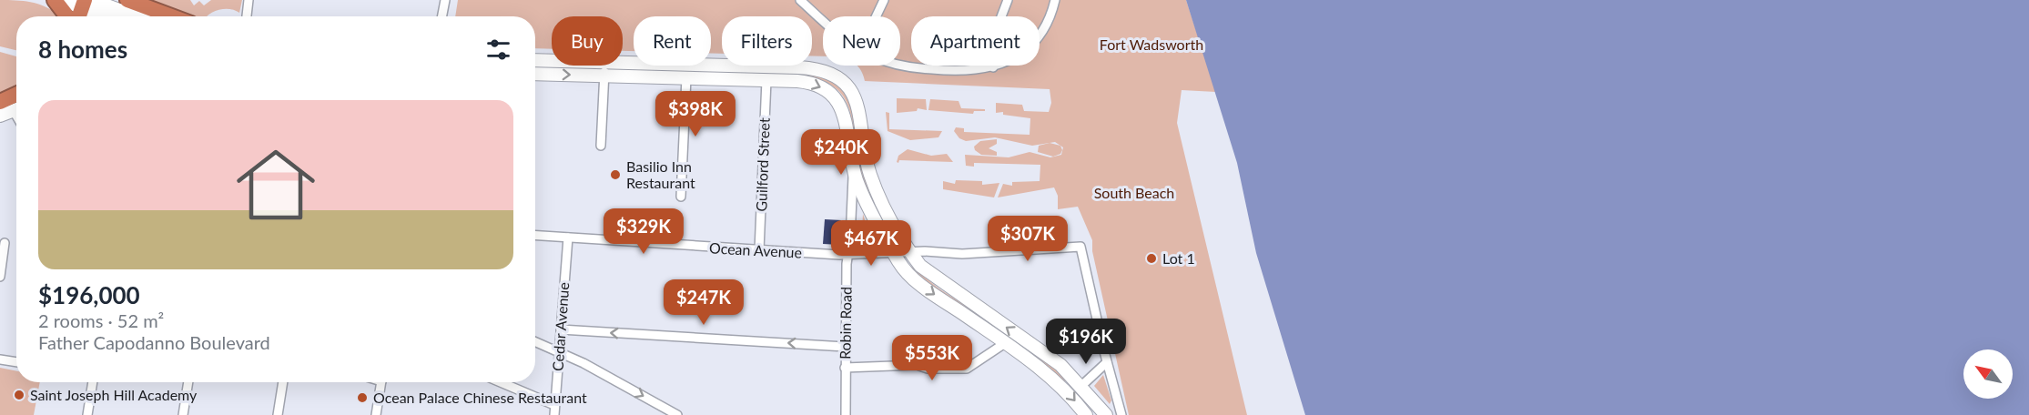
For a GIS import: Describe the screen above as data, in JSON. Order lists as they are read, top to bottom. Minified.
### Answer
{"streets":{"street":["Guilford Street","Ocean Avenue","Robin Road","Cedar Avenue"]},"crossings":[["Guilford Street","Ocean Avenue"],["Ocean Avenue","Robin Road"],["Ocean Avenue","Cedar Avenue"]],"parks":["Fort Wadsworth","South Beach"],"places":["Basilio Inn Restaurant","Lot 1","Saint Joseph Hill Academy","Ocean Palace Chinese Restaurant"],"north":"top left","page":{"chip":["Buy","Rent","Filters","New","Apartment"],"heading":"8 homes","list":[{"name":"$196,000","note":"2 rooms · 52 m² · Father Capodanno Boulevard"}],"price":["$398K","$240K","$329K","$307K","$467K","$247K","$196K","$553K"]}}
